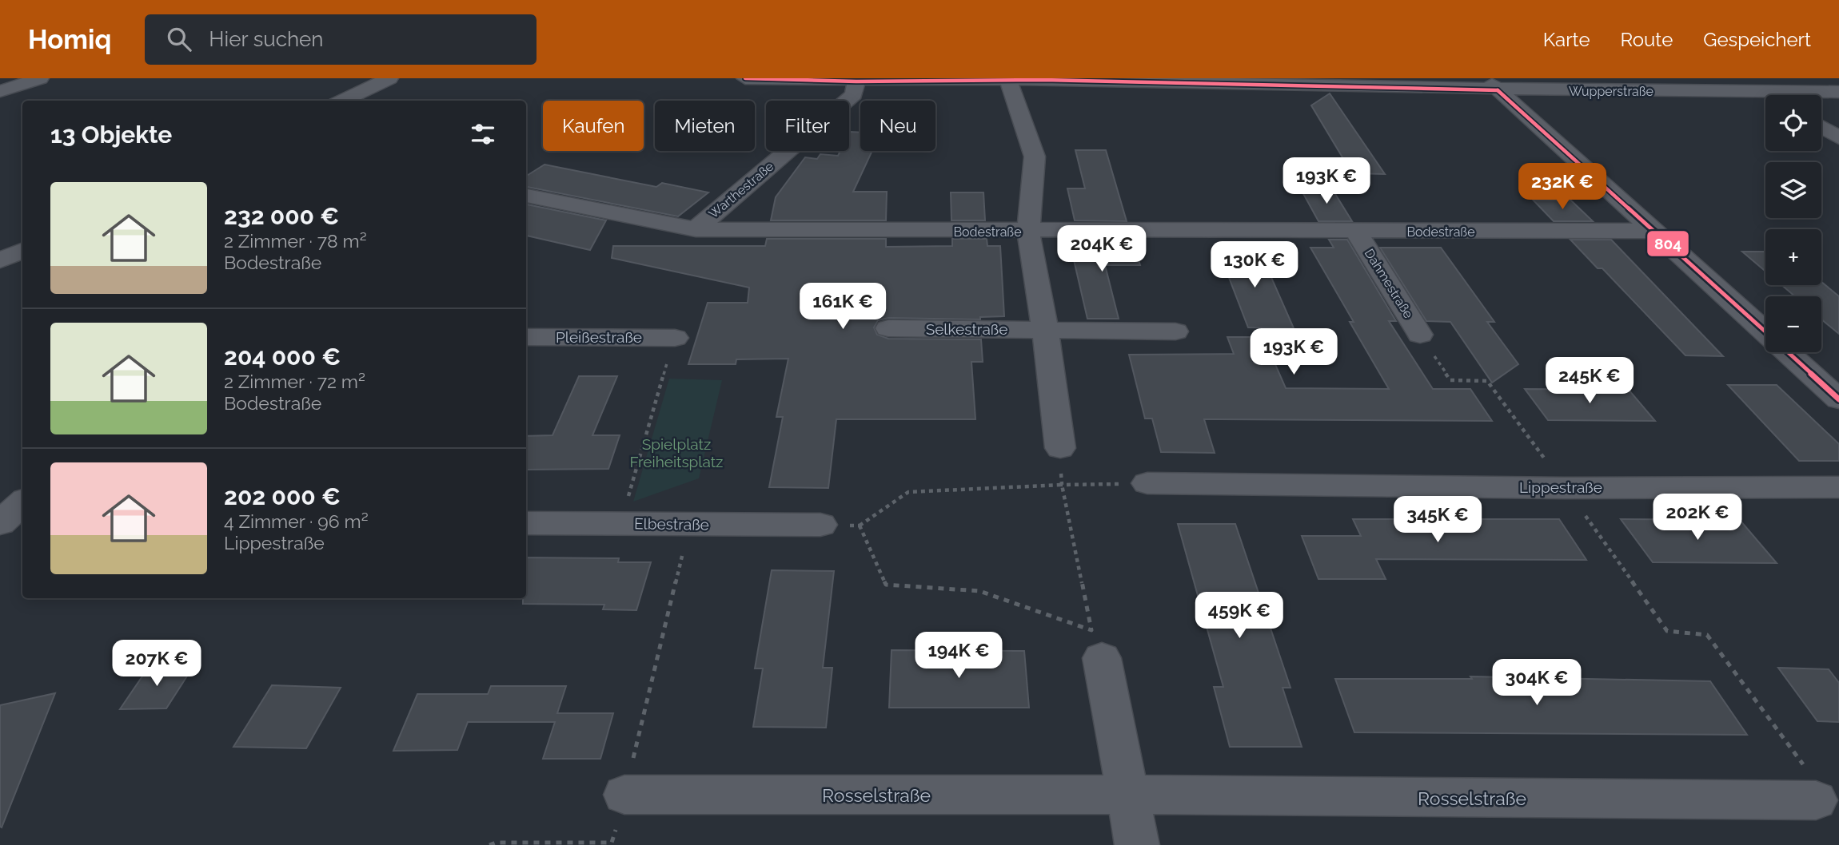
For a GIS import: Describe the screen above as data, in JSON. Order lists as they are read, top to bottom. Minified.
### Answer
{"streets":{"street":["Wupperstraße","Warthestraße","Bodestraße","Dahmestraße","Selkestraße","Pleißestraße","Lippestraße","Elbestraße","Rosselstraße"]},"crossings":[["Wupperstraße","Warthestraße"],["Warthestraße","Bodestraße"],["Bodestraße","Dahmestraße"]],"parks":["Spielplatz Freiheitsplatz"],"lines":["transit line 804"],"page":{"header":"Homiq","search":"Hier suchen","nav":["Karte","Route","Gespeichert"],"map_buttons":["+","−"],"chip":["Kaufen","Mieten","Filter","Neu"],"heading":"13 Objekte","price":["193K €","232K €","204K €","130K €","161K €","193K €","245K €","202K €","345K €","459K €","194K €","207K €","304K €"],"list":[{"name":"232 000 €","note":"2 Zimmer · 78 m² · Bodestraße"},{"name":"204 000 €","note":"2 Zimmer · 72 m² · Bodestraße"},{"name":"202 000 €","note":"4 Zimmer · 96 m² · Lippestraße"}]}}
